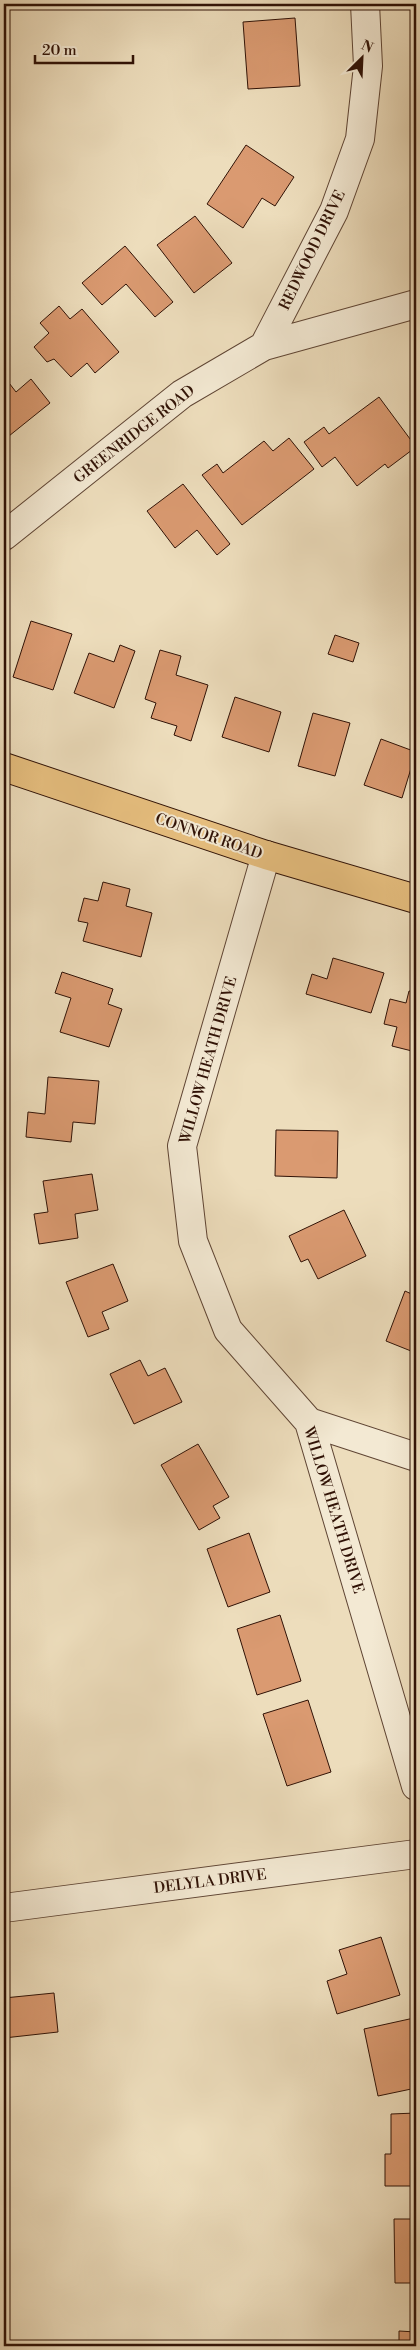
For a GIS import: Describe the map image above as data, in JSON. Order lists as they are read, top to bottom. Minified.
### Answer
{"streets":{"main road":["CONNOR ROAD"],"street":["REDWOOD DRIVE","GREENRIDGE ROAD","WILLOW HEATH DRIVE","DELYLA DRIVE"]},"crossings":[["REDWOOD DRIVE","GREENRIDGE ROAD"],["CONNOR ROAD","WILLOW HEATH DRIVE"]],"scale_bar":"20 m","north":"top right"}
